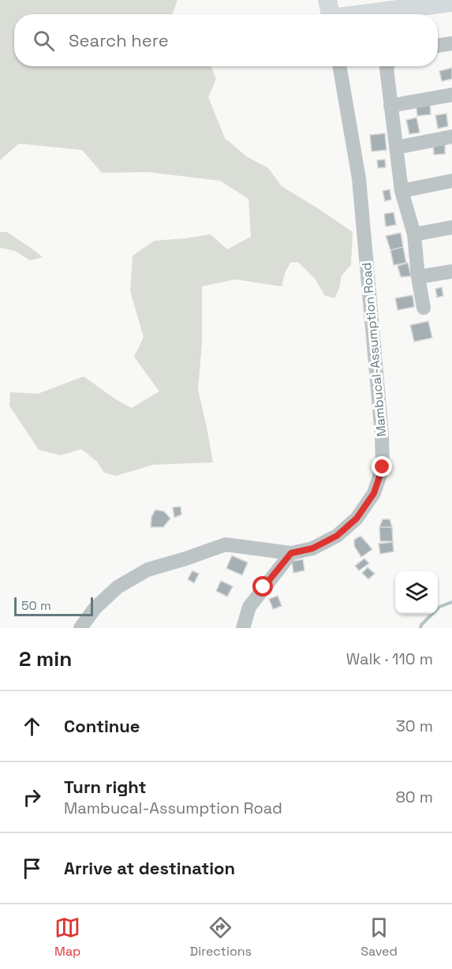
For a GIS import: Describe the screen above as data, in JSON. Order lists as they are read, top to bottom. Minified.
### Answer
{"streets":{"street":["Mambucal-Assumption Road"]},"scale_bar":"50 m","page":{"search":"Search here","scale":"50 m","heading":["2 min","Walk · 110 m"],"list":[["Continue","30 m"],["Turn right","Mambucal-Assumption Road","80 m"],"Arrive at destination"],"nav":["Map","Directions","Saved"]}}
